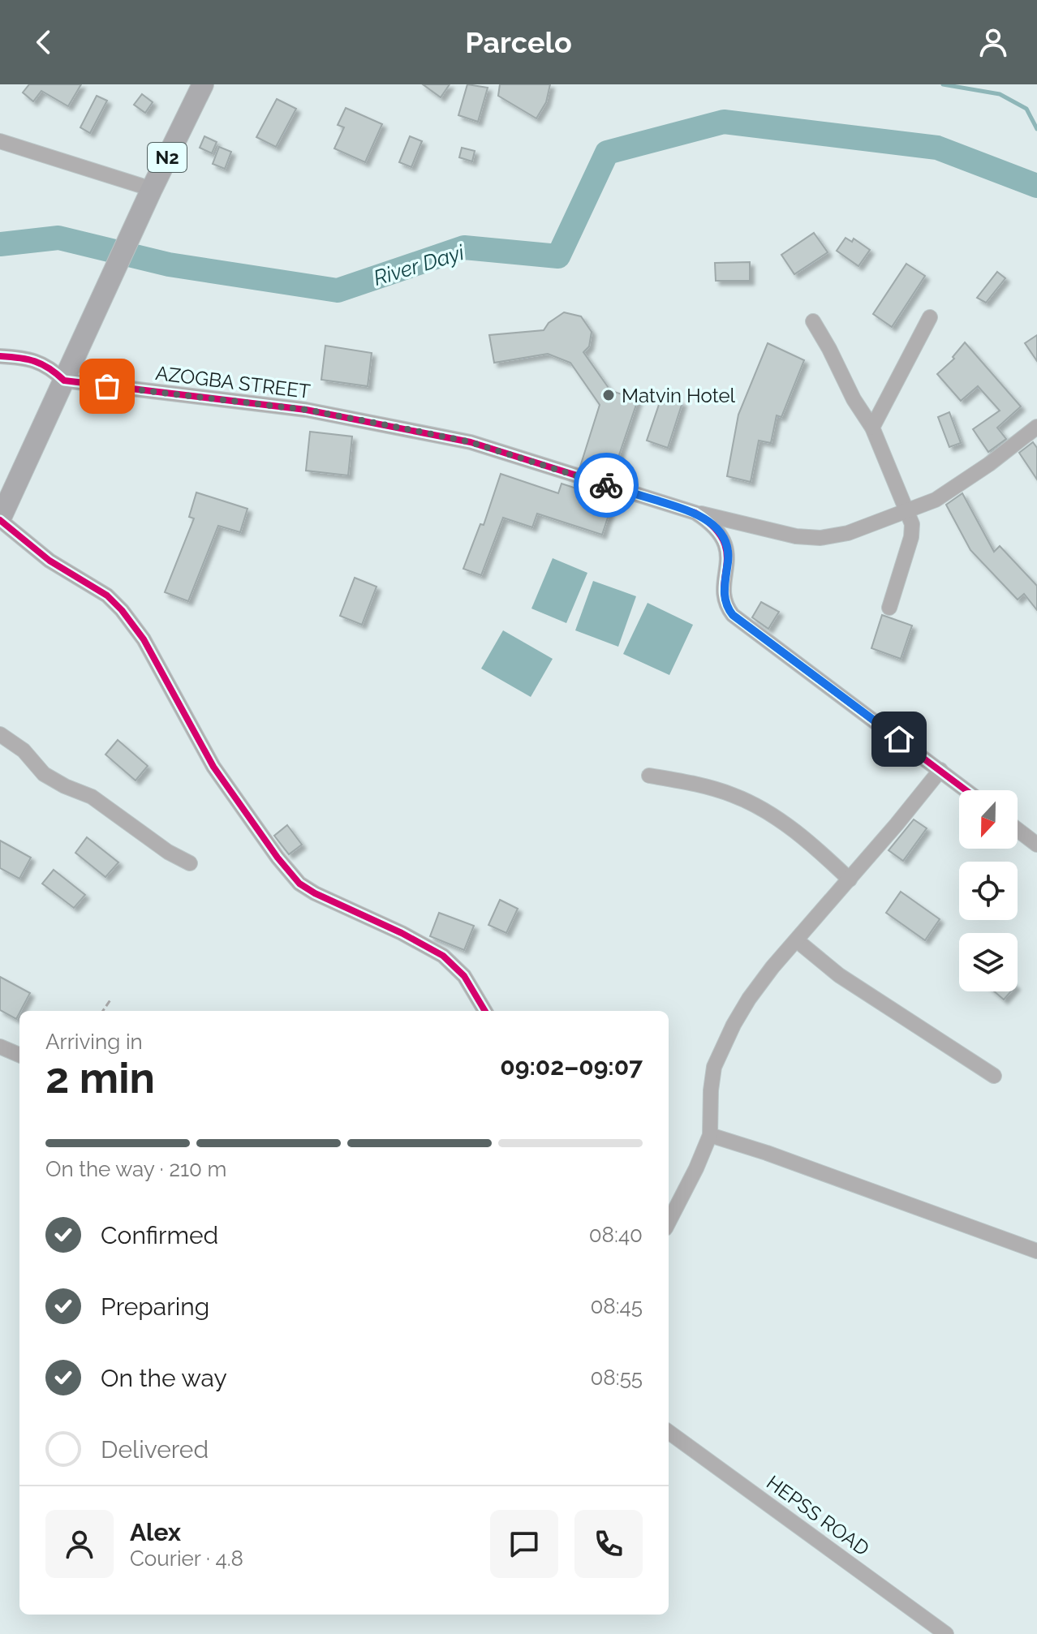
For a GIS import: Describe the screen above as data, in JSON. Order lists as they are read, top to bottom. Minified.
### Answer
{"streets":{"highway":["N2"],"street":["AZOGBA STREET","HEPSS ROAD"]},"crossings":[["N2","AZOGBA STREET"]],"water":["River Dayi"],"places":["Matvin Hotel"],"north":"bottom","page":{"header":"Parcelo","heading":["2 min","Arriving in","09:02–09:07"],"panel":["Alex","Courier · 4.8"],"bar":"On the way · 210 m","list":[["Confirmed","08:40"],["Preparing","08:45"],["On the way","08:55"],"Delivered"]}}
